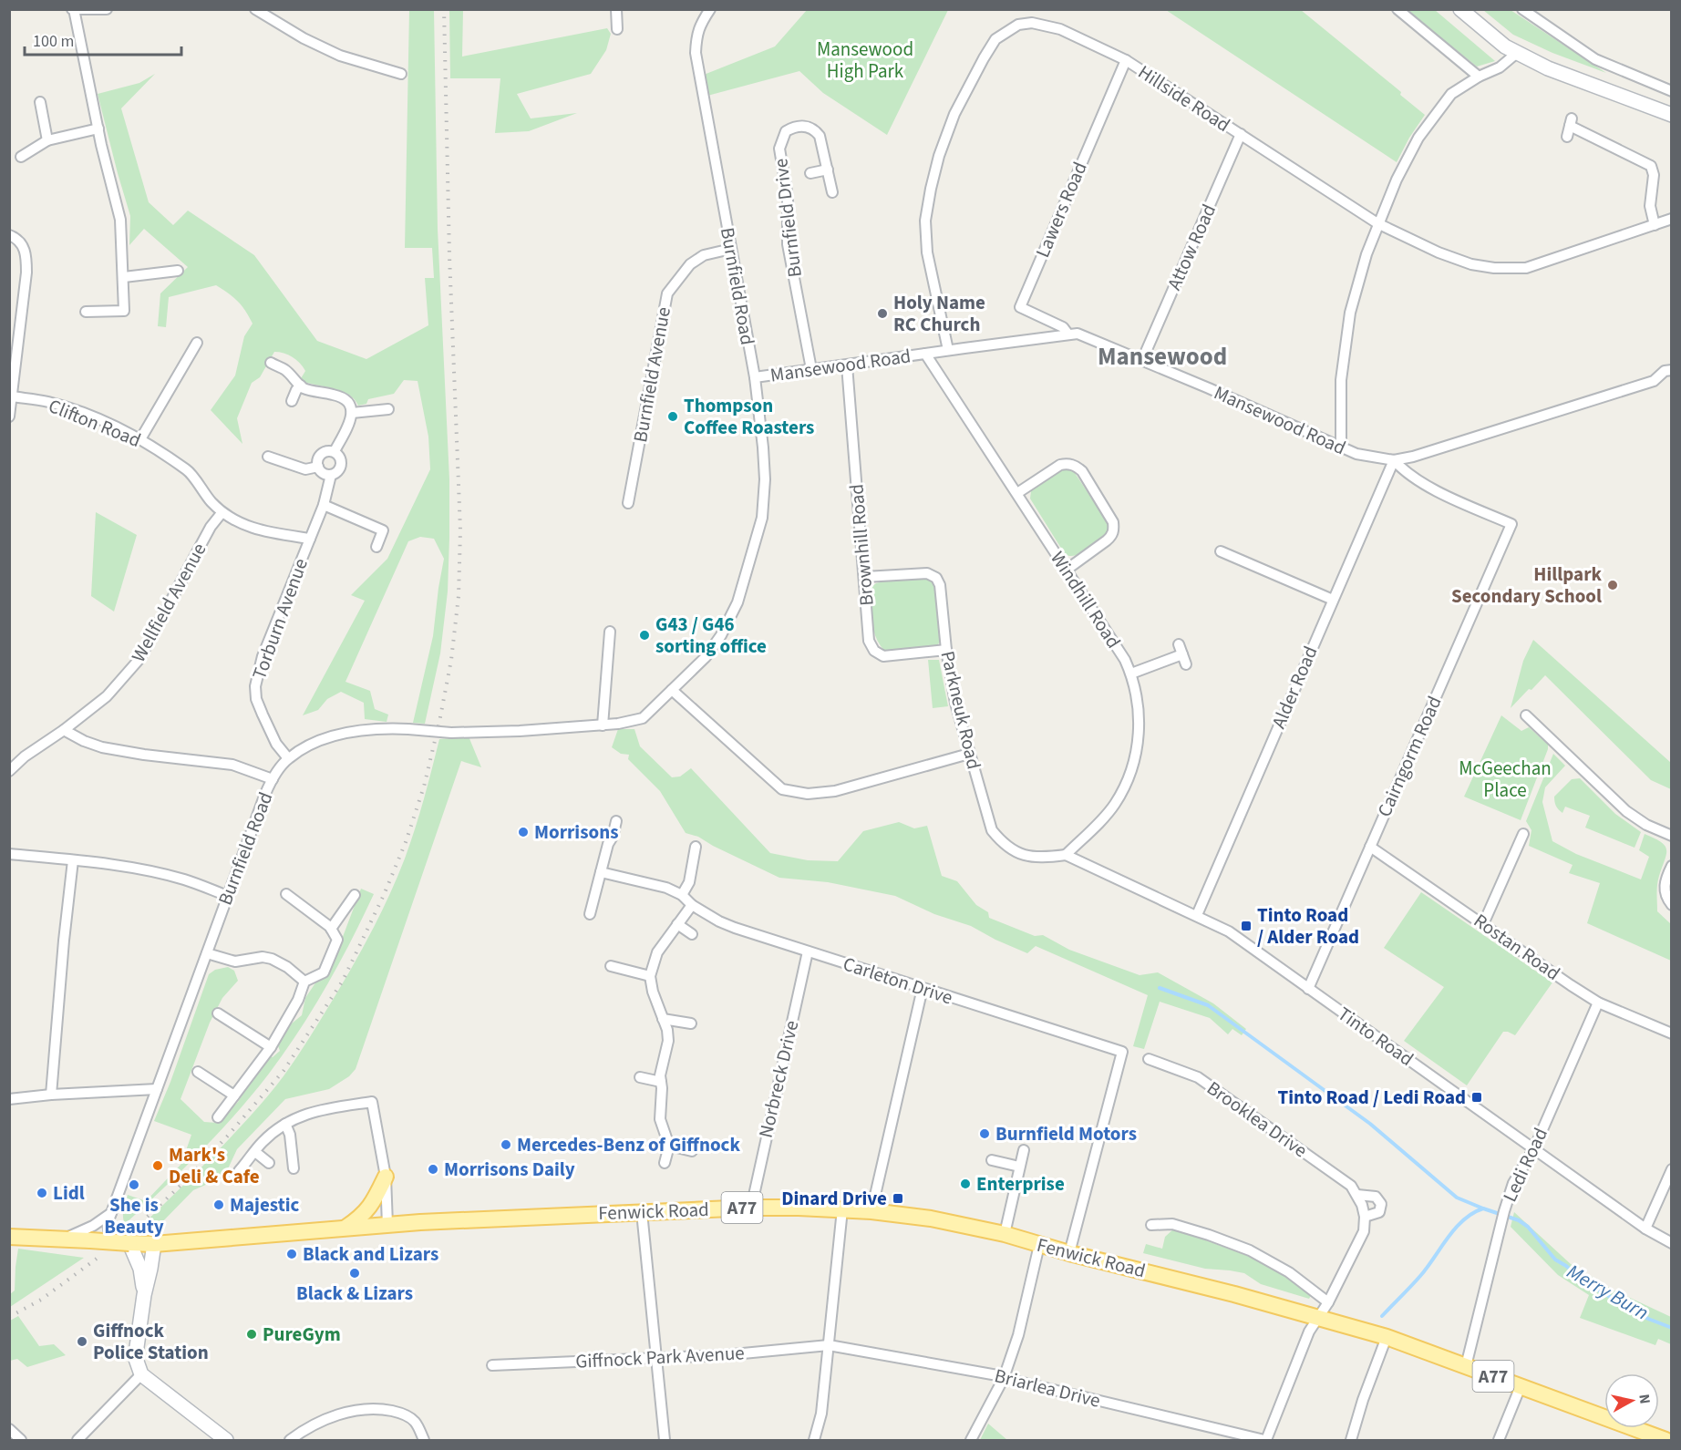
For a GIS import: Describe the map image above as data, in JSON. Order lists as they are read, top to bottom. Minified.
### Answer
{"streets":{"main road":["A77","Fenwick Road"],"street":["Hillside Road","Lawers Road","Burnfield Drive","Attow Road","Burnfield Road","Mansewood Road","Burnfield Avenue","Clifton Road","Brownhill Road","Windhill Road","Wellfield Avenue","Torburn Avenue","Alder Road","Parkneuk Road","Cairngorm Road","Rostan Road","Carleton Drive","Tinto Road","Norbreck Drive","Brooklea Drive","Ledi Road","Giffnock Park Avenue","Briarlea Drive"]},"crossings":[["Hillside Road","Lawers Road"],["Hillside Road","Attow Road"],["Hillside Road","Mansewood Road"],["Lawers Road","Mansewood Road"],["Burnfield Drive","Mansewood Road"],["Attow Road","Mansewood Road"],["Burnfield Road","Mansewood Road"],["Burnfield Road","Burnfield Avenue"],["Burnfield Road","Torburn Avenue"],["Burnfield Road","Fenwick Road"],["Mansewood Road","Brownhill Road"],["Mansewood Road","Windhill Road"],["Mansewood Road","Alder Road"],["Mansewood Road","Cairngorm Road"],["Clifton Road","Wellfield Avenue"],["Clifton Road","Torburn Avenue"],["Brownhill Road","Parkneuk Road"],["Windhill Road","Parkneuk Road"],["Windhill Road","Tinto Road"],["Alder Road","Cairngorm Road"],["Alder Road","Tinto Road"],["Parkneuk Road","Tinto Road"],["Cairngorm Road","Rostan Road"],["Cairngorm Road","Tinto Road"],["Rostan Road","Ledi Road"],["Carleton Drive","Norbreck Drive"],["Carleton Drive","Fenwick Road"],["Tinto Road","Ledi Road"],["Norbreck Drive","Fenwick Road"],["Brooklea Drive","A77"],["Brooklea Drive","Fenwick Road"],["Brooklea Drive","Briarlea Drive"],["Ledi Road","A77"],["A77","Fenwick Road"],["Giffnock Park Avenue","Briarlea Drive"]],"districts":["Mansewood"],"water":["Merry Burn"],"parks":["Mansewood High Park","McGeechan Place"],"places":{"other":["Holy Name RC Church","Thompson Coffee Roasters","Hillpark Secondary School","G43 / G46 sorting office","Morrisons","Burnfield Motors","Mercedes-Benz of Giffnock","Mark's Deli & Cafe","Morrisons Daily","Enterprise","She is Beauty","Lidl","Majestic","Black and Lizars","Black & Lizars","PureGym","Giffnock Police Station"],"transit":["Tinto Road / Alder Road","Tinto Road / Ledi Road","Dinard Drive"]},"scale_bar":"100 m","north":"right"}
